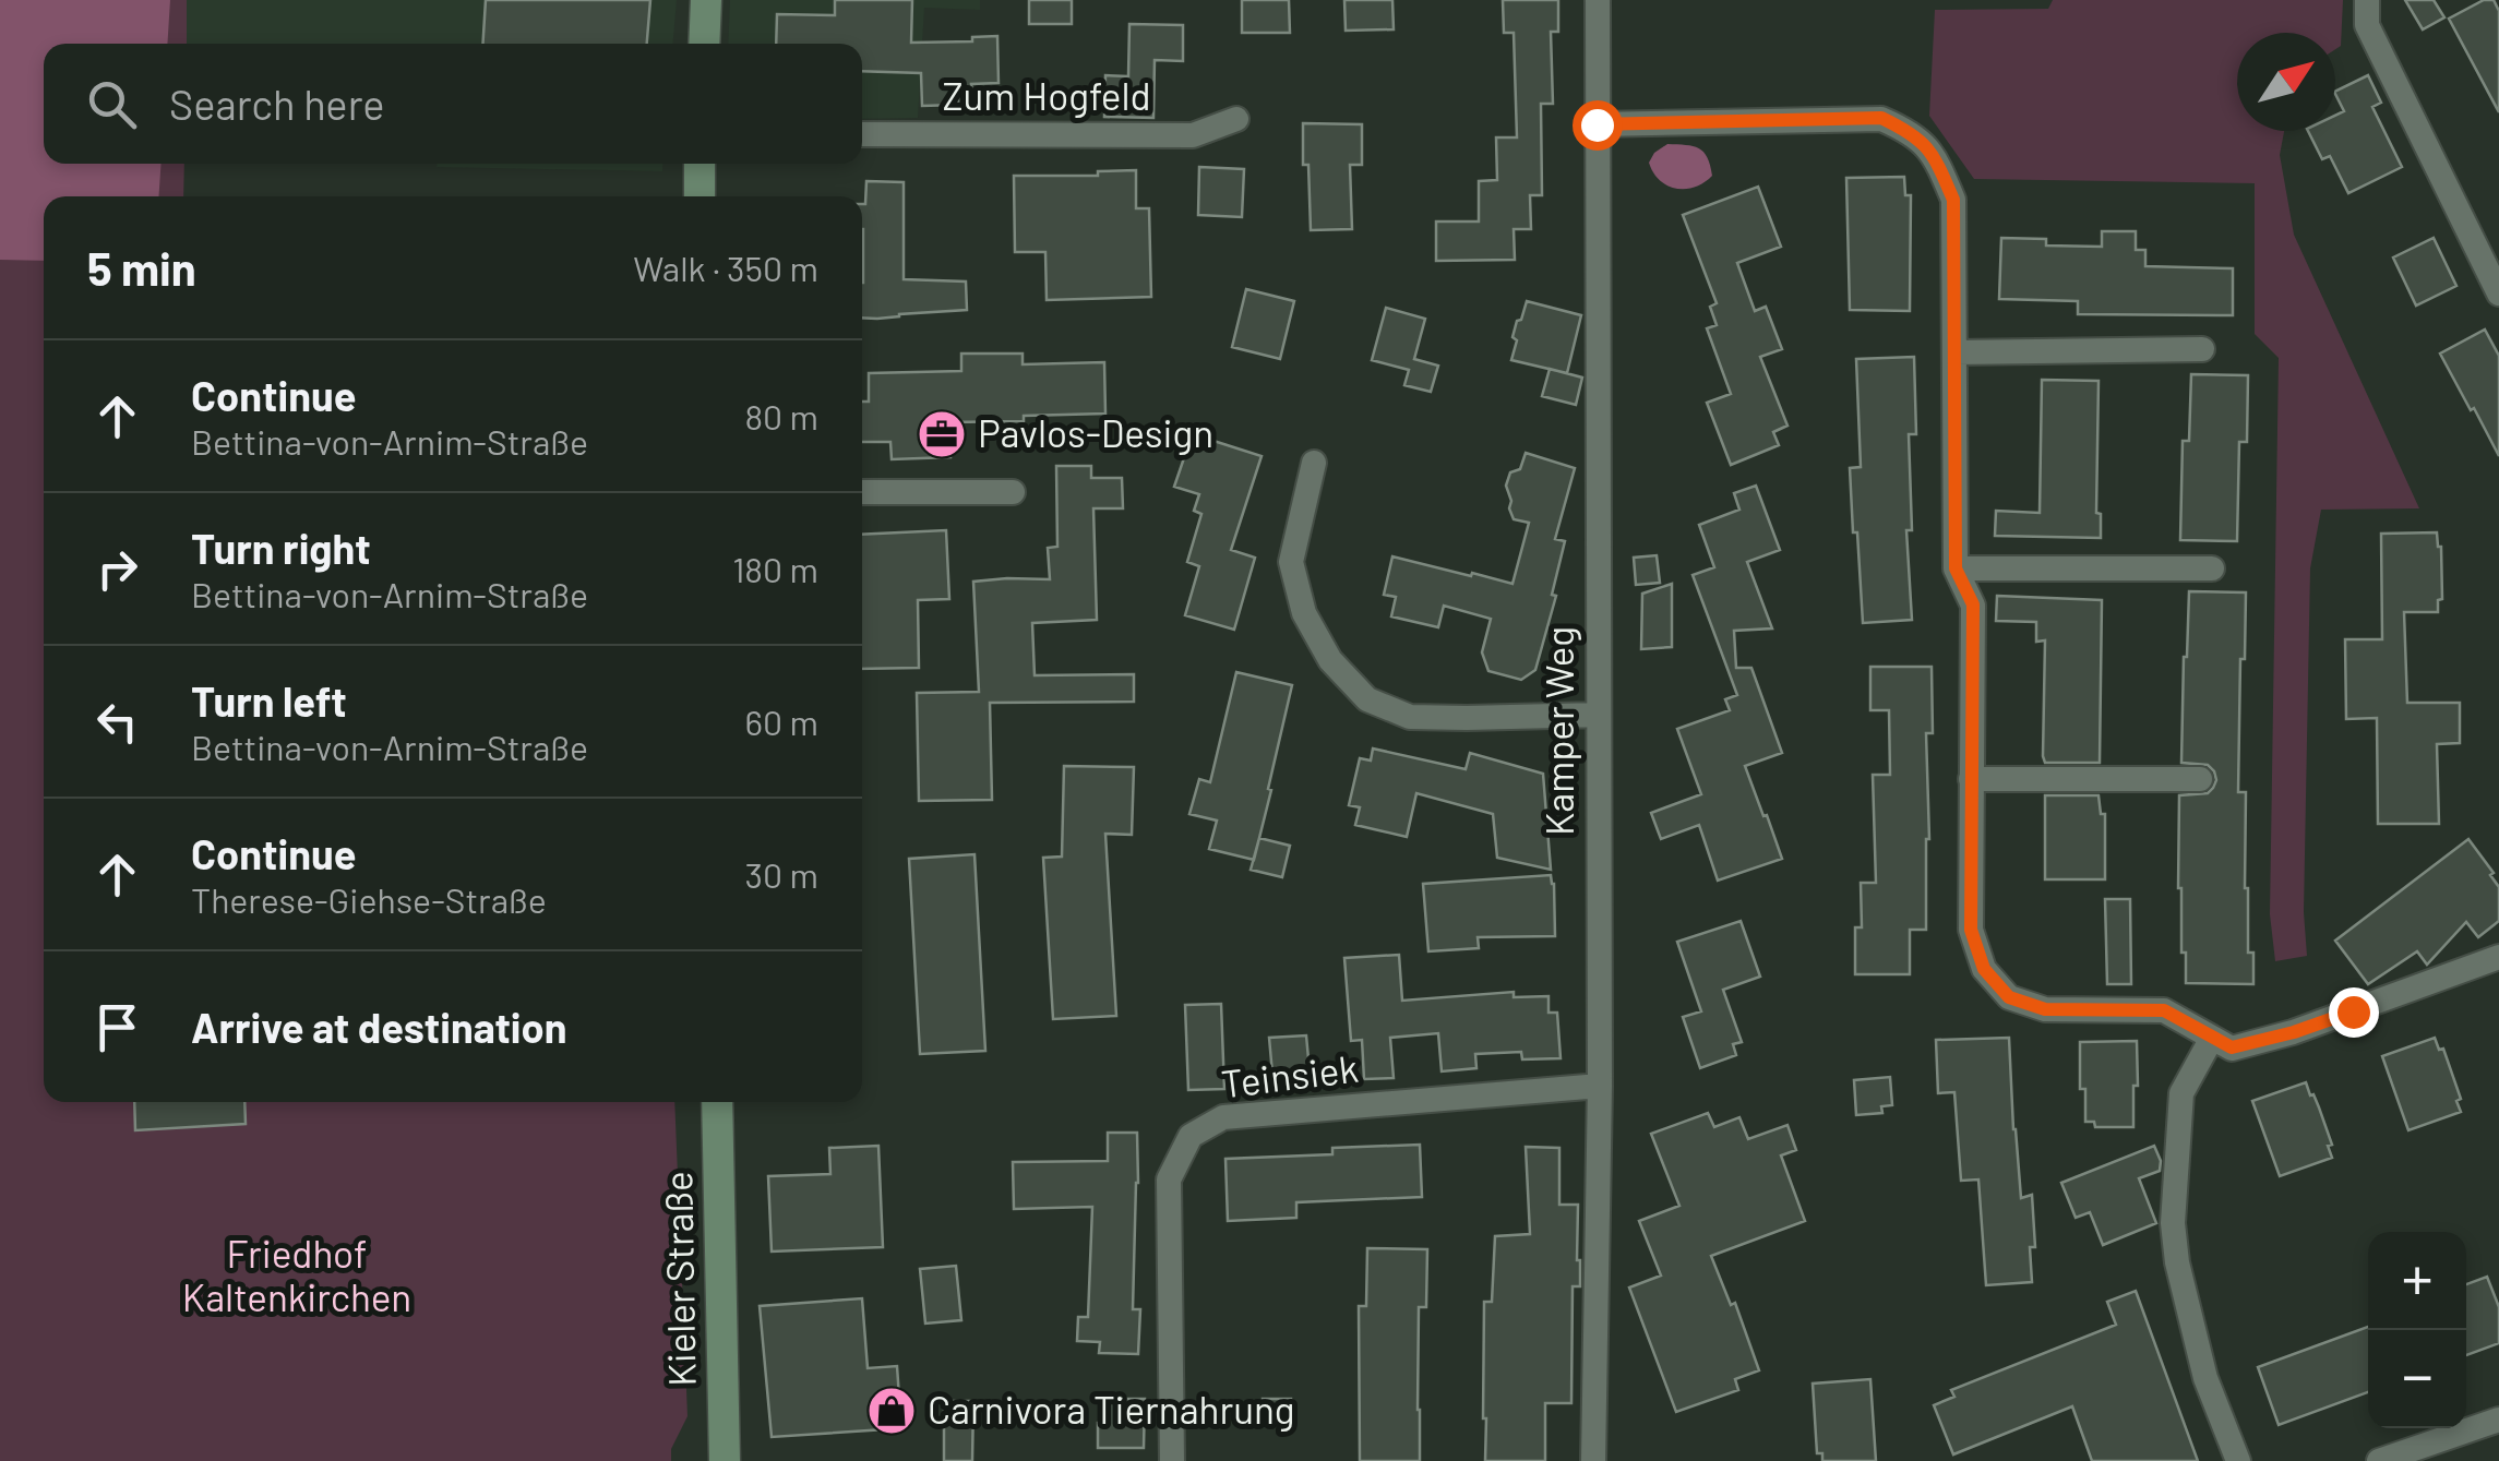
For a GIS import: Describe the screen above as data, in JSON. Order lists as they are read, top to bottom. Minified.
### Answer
{"streets":{"main road":["Kieler Straße"],"street":["Zum Hogfeld","Kamper Weg","Teinsiek"]},"crossings":[["Kamper Weg","Teinsiek"]],"parks":["Friedhof Kaltenkirchen"],"places":{"office":["Pavlos-Design"],"shop":["Carnivora Tiernahrung"]},"north":"top right","page":{"search":"Search here","heading":["5 min","Walk · 350 m"],"list":[["Continue","Bettina-von-Arnim-Straße","80 m"],["Turn right","Bettina-von-Arnim-Straße","180 m"],["Turn left","Bettina-von-Arnim-Straße","60 m"],["Continue","Therese-Giehse-Straße","30 m"],"Arrive at destination"],"map_buttons":["+","−"]}}
